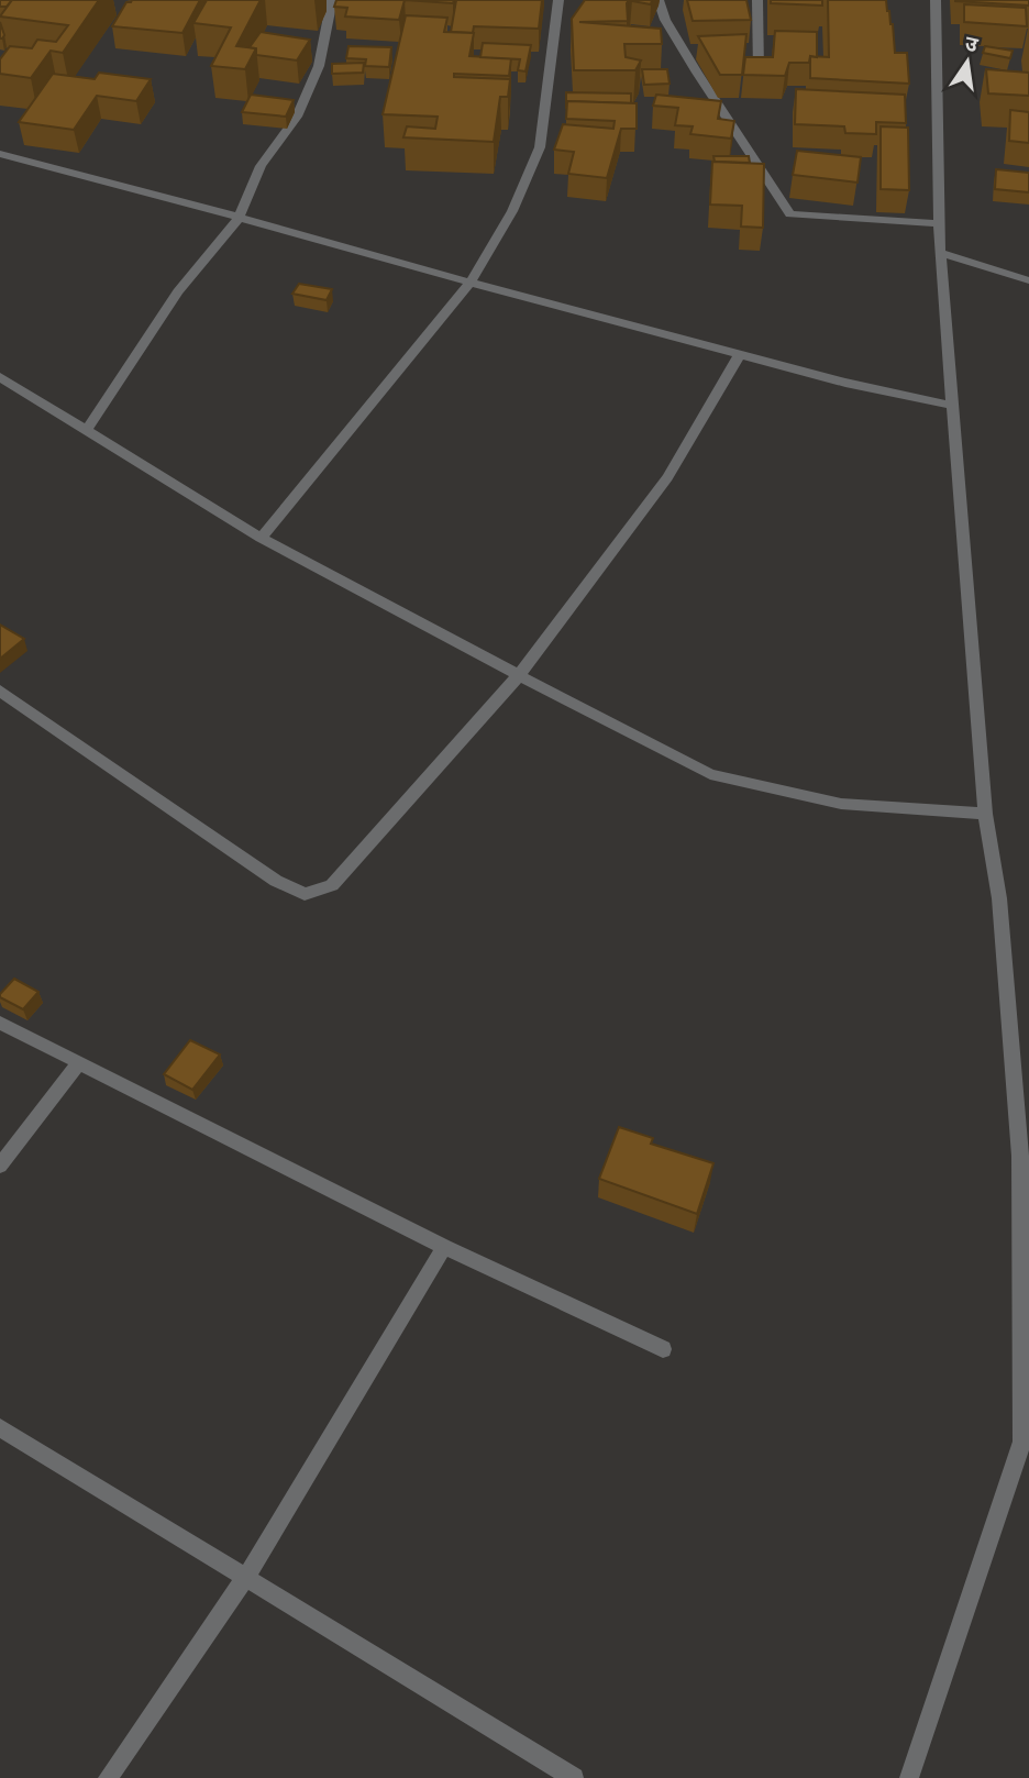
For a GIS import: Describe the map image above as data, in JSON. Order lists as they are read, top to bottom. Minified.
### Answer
{"north":"top"}
